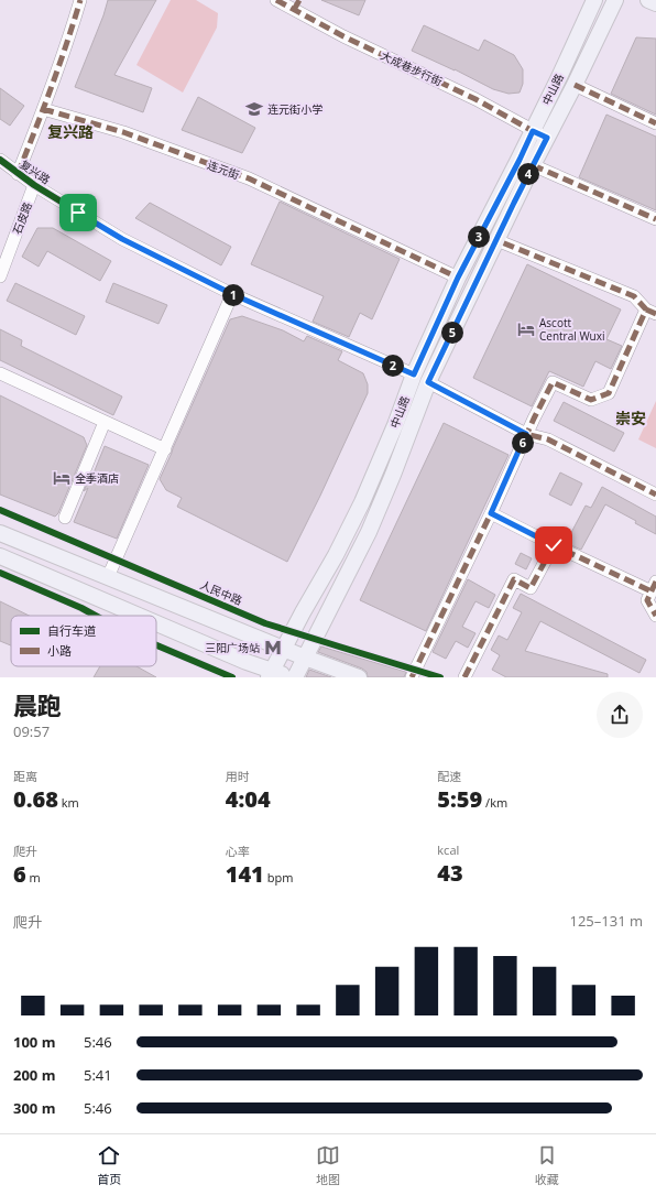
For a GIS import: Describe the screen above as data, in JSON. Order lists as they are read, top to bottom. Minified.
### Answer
{"streets":{"main road":["中山路"],"street":["大成巷步行街","连元街","复兴路","石皮路"],"cycle path":["人民中路"]},"crossings":[["大成巷步行街","中山路"],["中山路","连元街"],["中山路","复兴路"],["复兴路","石皮路"]],"districts":["复兴路","崇安"],"places":{"school or university":["连元街小学"],"hotel":["Ascott Central Wuxi","全季酒店"],"metro station":["三阳广场站"]},"legend":["自行车道","小路"],"page":{"pins":["4","3","1","5","2","6"],"heading":["晨跑","09:57"],"stats":[["距离","0.68 km"],["用时","4:04"],["配速","5:59 /km"],["爬升","6 m"],["心率","141 bpm"],["kcal","43"]],"chart":["爬升","125–131 m"],"list":[{"name":"100 m","note":"5:46"},{"name":"200 m","note":"5:41"},{"name":"300 m","note":"5:46"}],"tabs":["首页","地图","收藏"]}}
